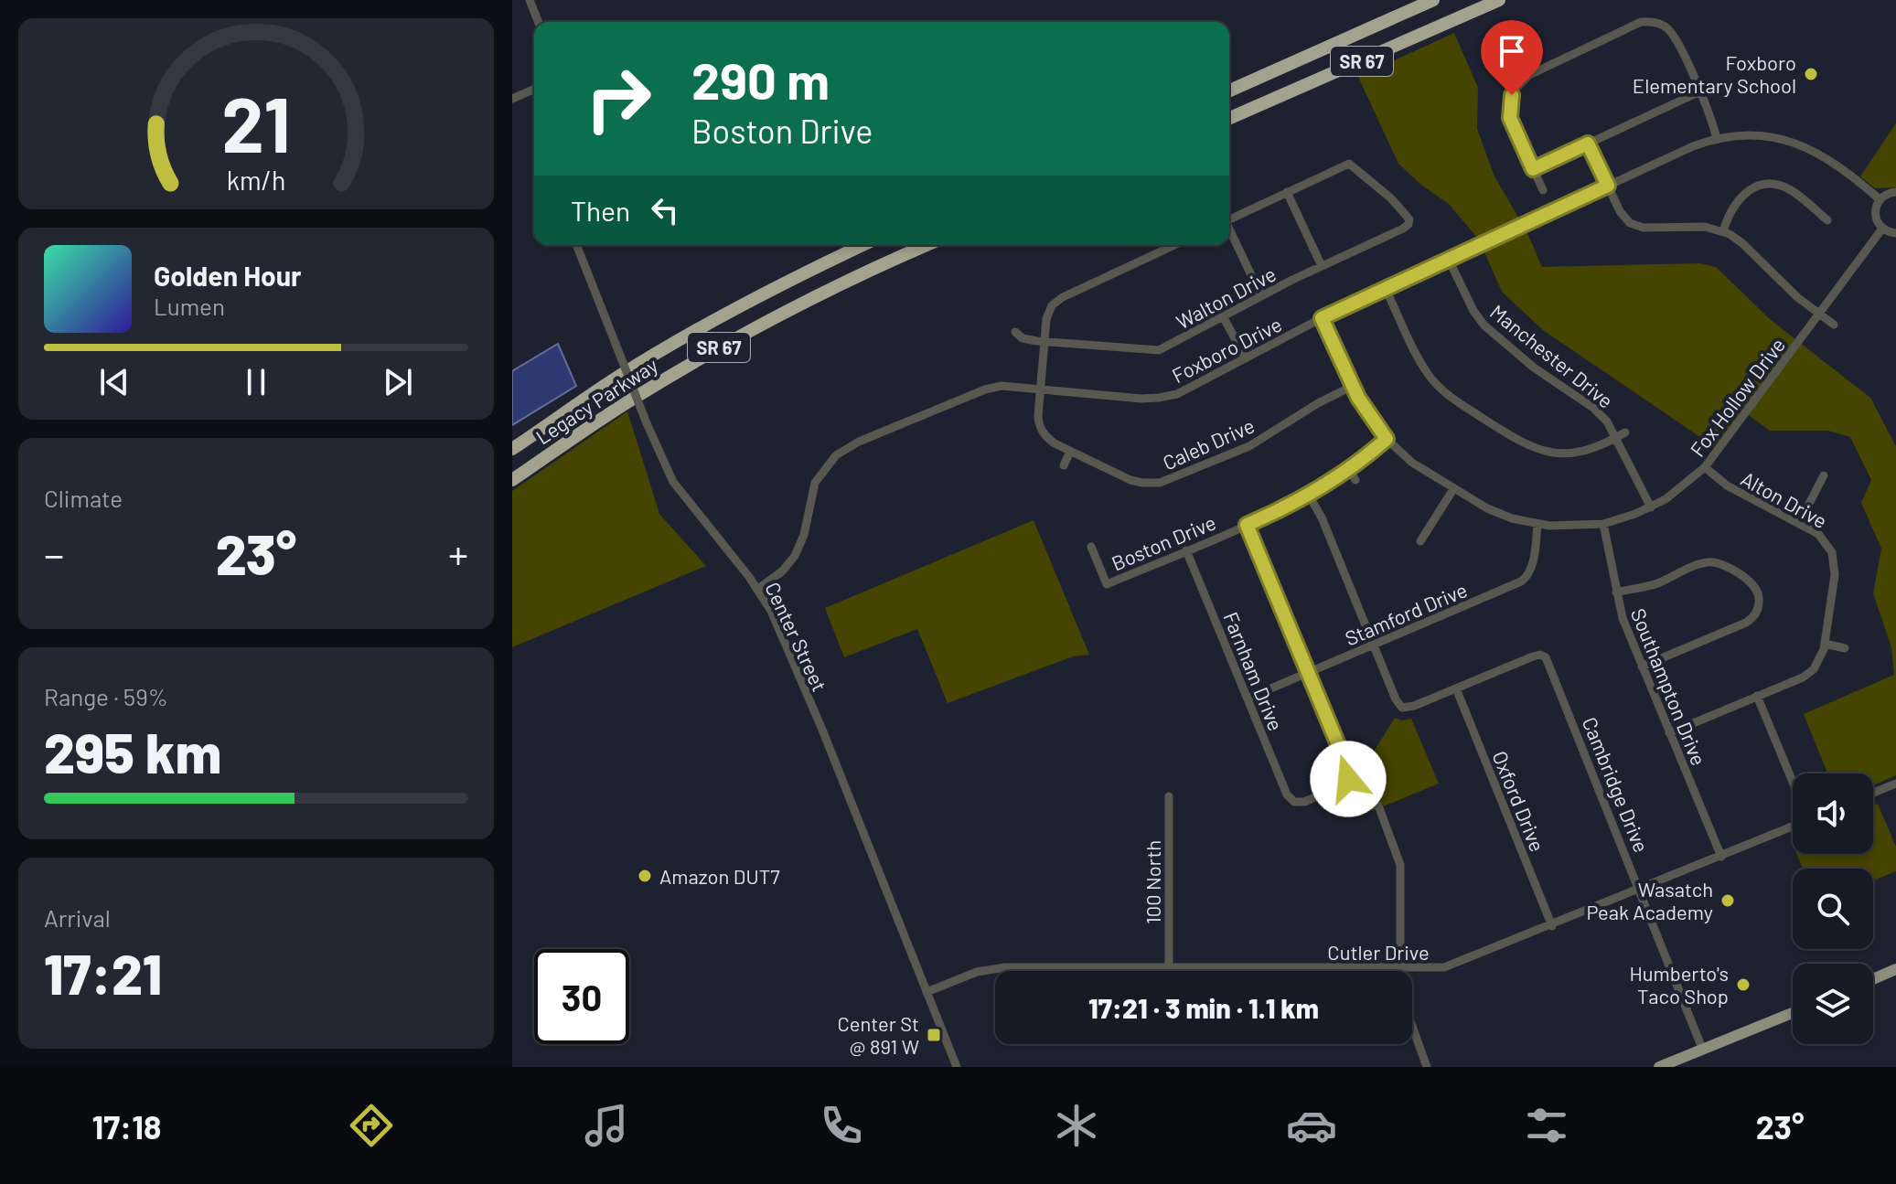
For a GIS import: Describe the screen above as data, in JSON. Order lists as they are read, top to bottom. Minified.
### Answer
{"streets":{"highway":["SR 67","Legacy Parkway"],"street":["Walton Drive","Foxboro Drive","Manchester Drive","Fox Hollow Drive","Caleb Drive","Alton Drive","Boston Drive","Stamford Drive","Center Street","Farnham Drive","Southampton Drive","Cambridge Drive","Oxford Drive","100 North","Cutler Drive"]},"crossings":[["Foxboro Drive","Manchester Drive"],["Foxboro Drive","Fox Hollow Drive"],["Foxboro Drive","Caleb Drive"],["Foxboro Drive","Center Street"],["Manchester Drive","Fox Hollow Drive"],["Fox Hollow Drive","Caleb Drive"],["Fox Hollow Drive","Alton Drive"],["Fox Hollow Drive","Boston Drive"],["Fox Hollow Drive","Stamford Drive"],["Fox Hollow Drive","Southampton Drive"],["Boston Drive","Farnham Drive"],["Stamford Drive","Farnham Drive"],["Center Street","Cutler Drive"],["Southampton Drive","Cutler Drive"],["Cambridge Drive","Oxford Drive"],["Cambridge Drive","Cutler Drive"],["Oxford Drive","Cutler Drive"],["100 North","Cutler Drive"]],"places":{"other":["Foxboro Elementary School","Amazon DUT7","Wasatch Peak Academy","Humberto's Taco Shop"],"transit":["Center St @ 891 W"]},"page":{"turn":["290 m","Boston Drive"],"then":"Then","song":["Golden Hour","Lumen"],"tile":["Climate",["Range · 59%","295 km"],["Arrival","17:21"]],"heat":["−","23°","+"],"limit":"30","trip":"17:21 · 3 min · 1.1 km","tabs":["17:18","23°"],"gauge":["21","km/h"]}}
